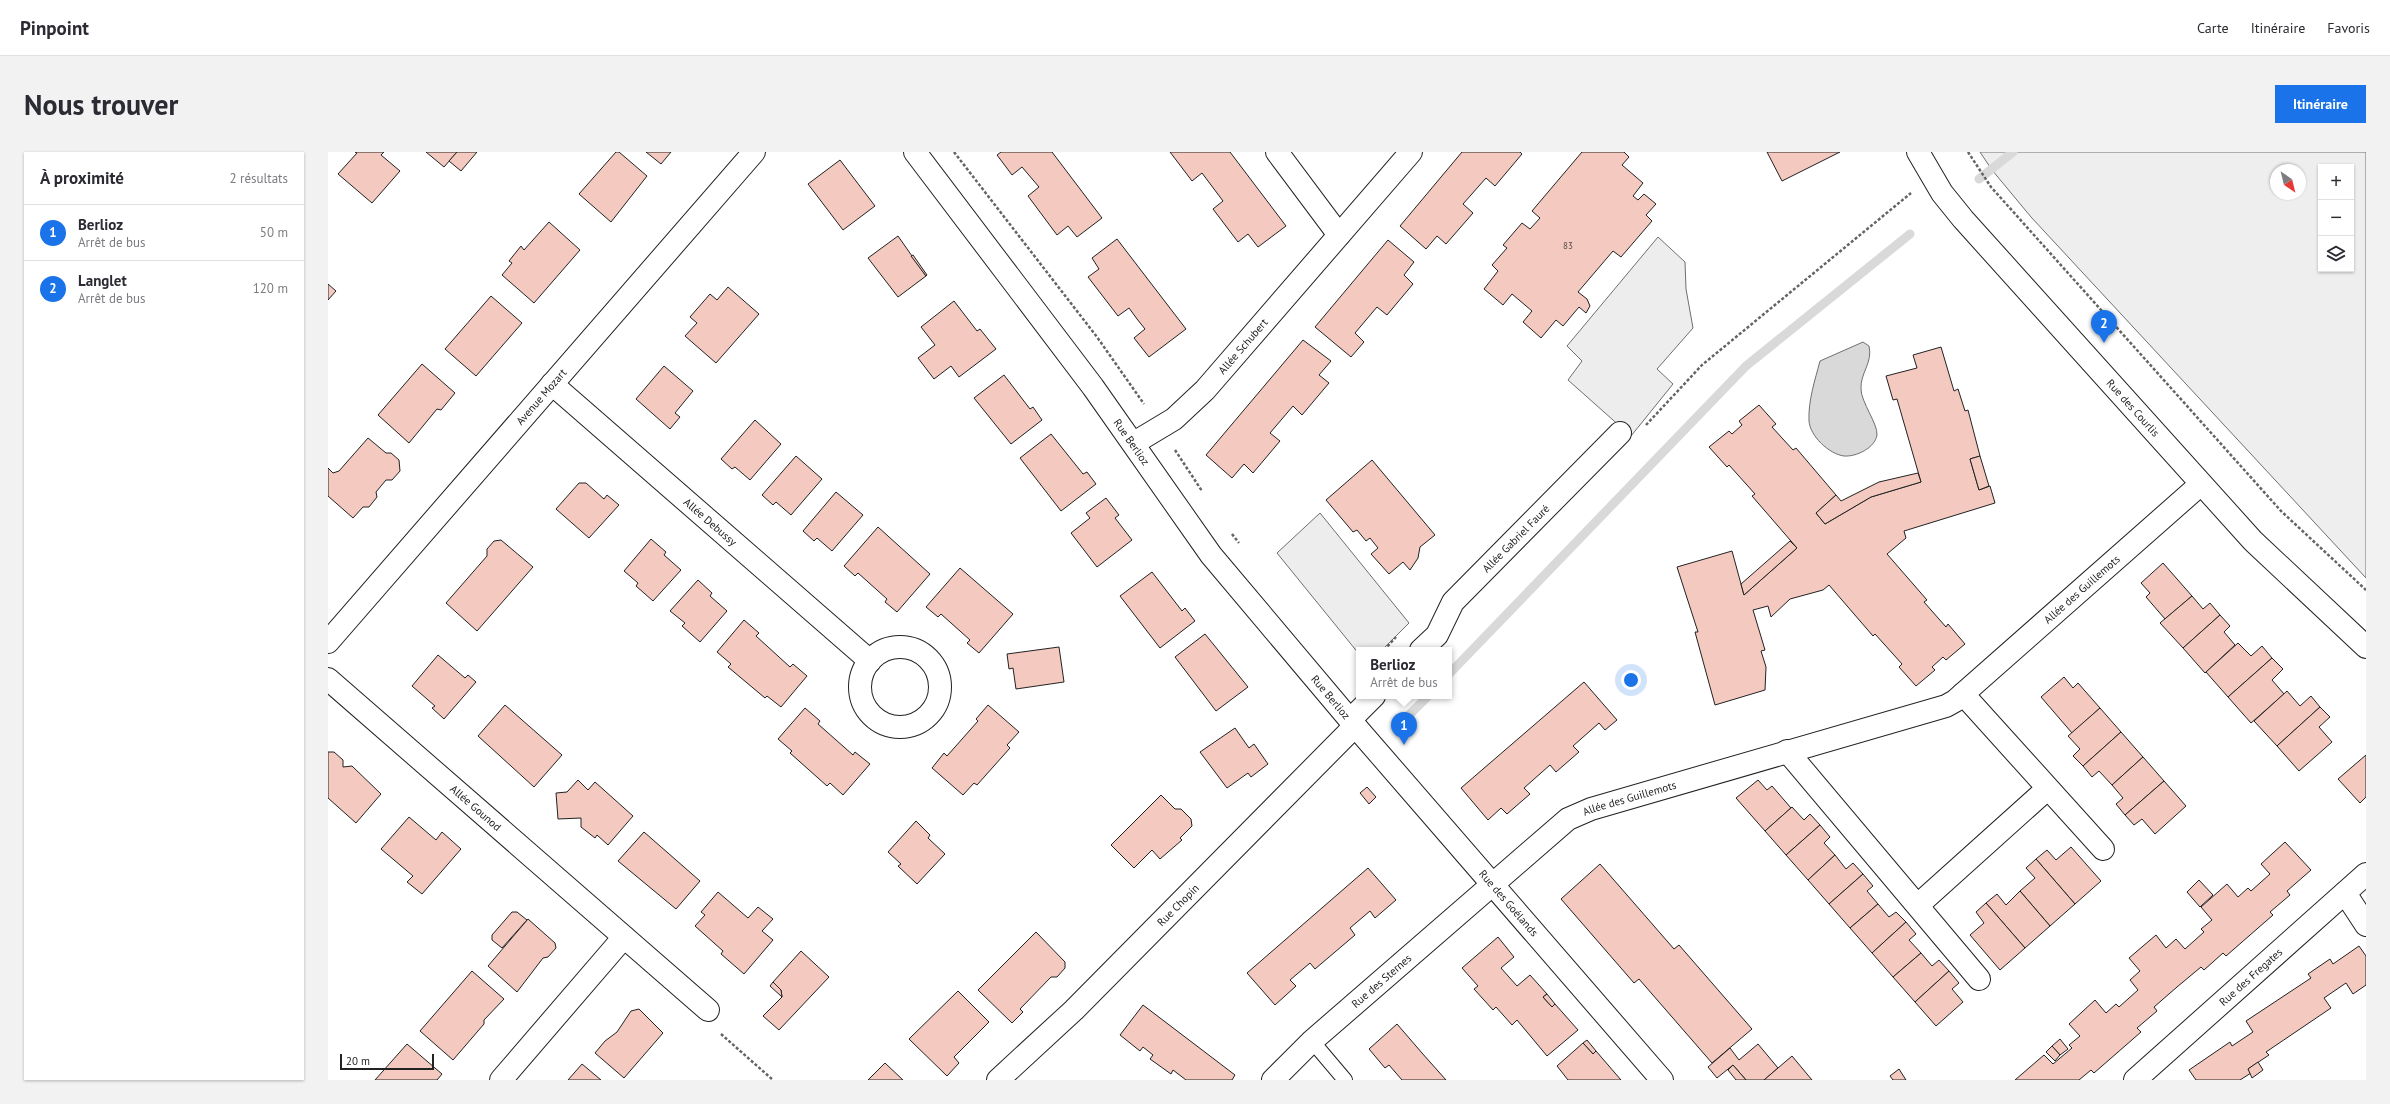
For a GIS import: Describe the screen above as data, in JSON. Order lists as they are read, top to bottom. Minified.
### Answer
{"streets":{"street":["Allée Schubert","Avenue Mozart","Rue des Courlis","Rue Berlioz","Allée Debussy","Allée Gabriel Fauré","Allée des Guillemots","Allée Gounod","Rue des Goélands","Rue Chopin","Rue des Fregates","Rue des Sternes"]},"crossings":[["Allée Schubert","Rue Berlioz"],["Avenue Mozart","Allée Debussy"],["Rue des Courlis","Allée des Guillemots"],["Rue Berlioz","Rue des Goélands"],["Rue Berlioz","Rue Chopin"],["Allée des Guillemots","Rue des Goélands"],["Allée des Guillemots","Rue des Sternes"],["Rue des Goélands","Rue Chopin"],["Rue des Goélands","Rue des Sternes"]],"house_numbers":["83"],"scale_bar":"20 m","north":"bottom right","page":{"header":"Pinpoint","nav":["Carte","Itinéraire","Favoris"],"buttons":"Itinéraire","title":"Nous trouver","heading":["À proximité","2 résultats"],"map_buttons":["+","−"],"list":[{"mark":"1","name":"Berlioz","note":"Arrêt de bus","value":"50 m"},{"mark":"2","name":"Langlet","note":"Arrêt de bus","value":"120 m"}],"pins":["2","1"],"popup":["Berlioz","Arrêt de bus"],"scale":"20 m"}}
